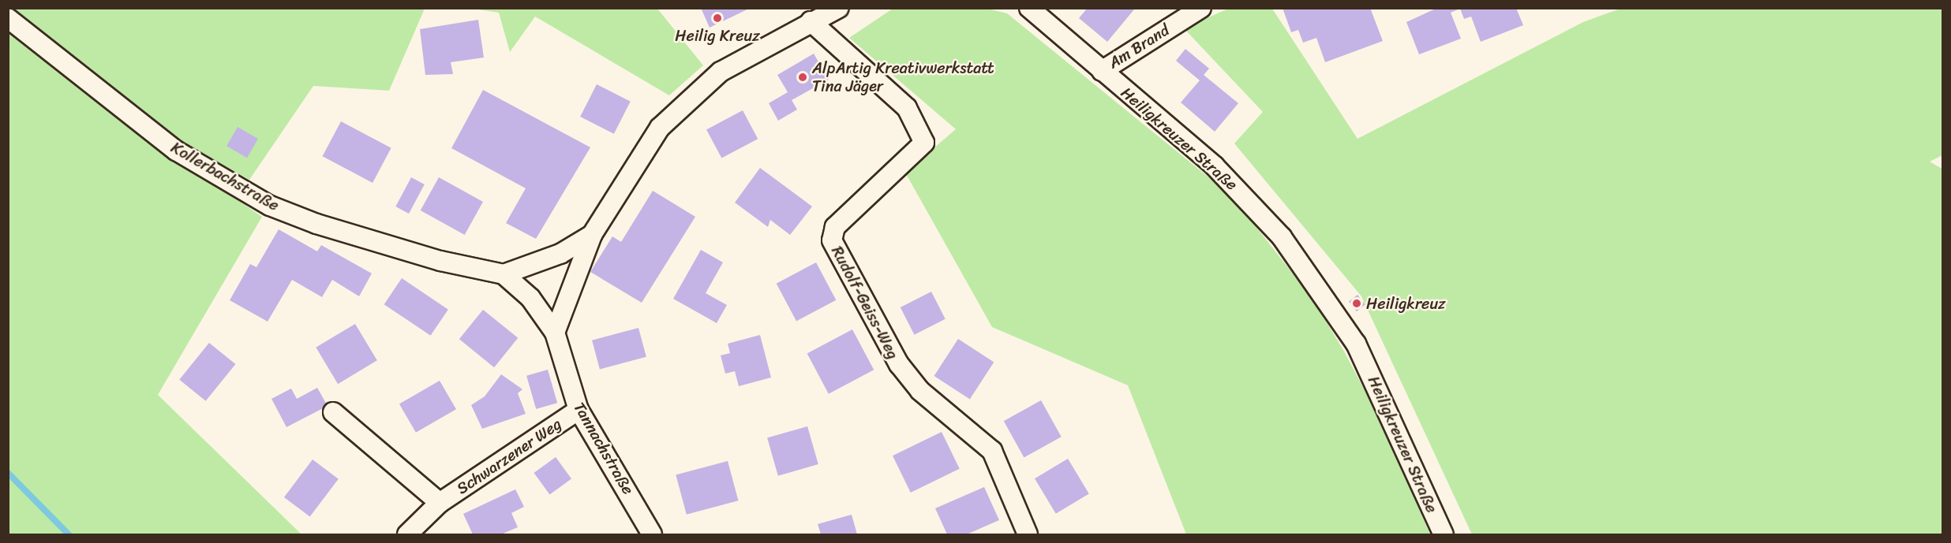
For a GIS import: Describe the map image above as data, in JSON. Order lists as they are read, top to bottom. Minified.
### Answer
{"streets":{"street":["Am Brand","Heiligkreuzer Straße","Kollerbachstraße","Rudolf-Geiss-Weg","Tannachstraße","Schwarzener Weg"]},"crossings":[["Am Brand","Heiligkreuzer Straße"],["Kollerbachstraße","Tannachstraße"],["Tannachstraße","Schwarzener Weg"]],"places":["Heilig Kreuz","AlpArtig Kreativwerkstatt Tina Jäger","Heiligkreuz"]}
